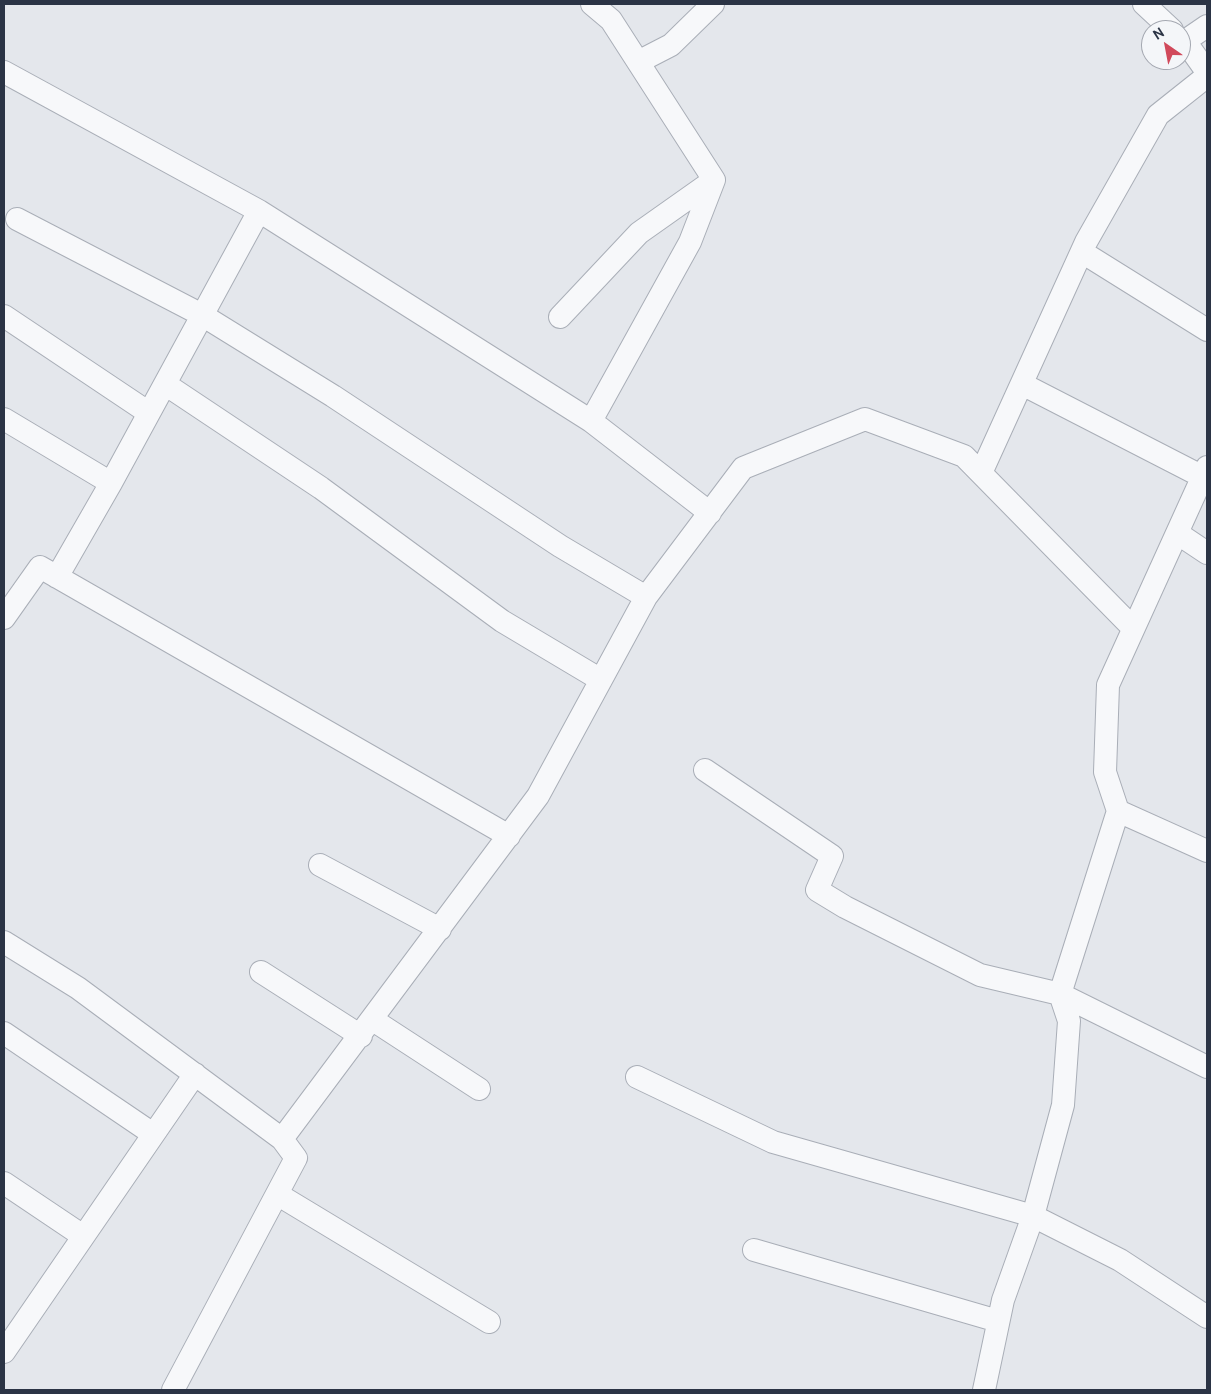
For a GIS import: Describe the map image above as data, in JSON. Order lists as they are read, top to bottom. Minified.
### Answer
{"north":"top left"}
